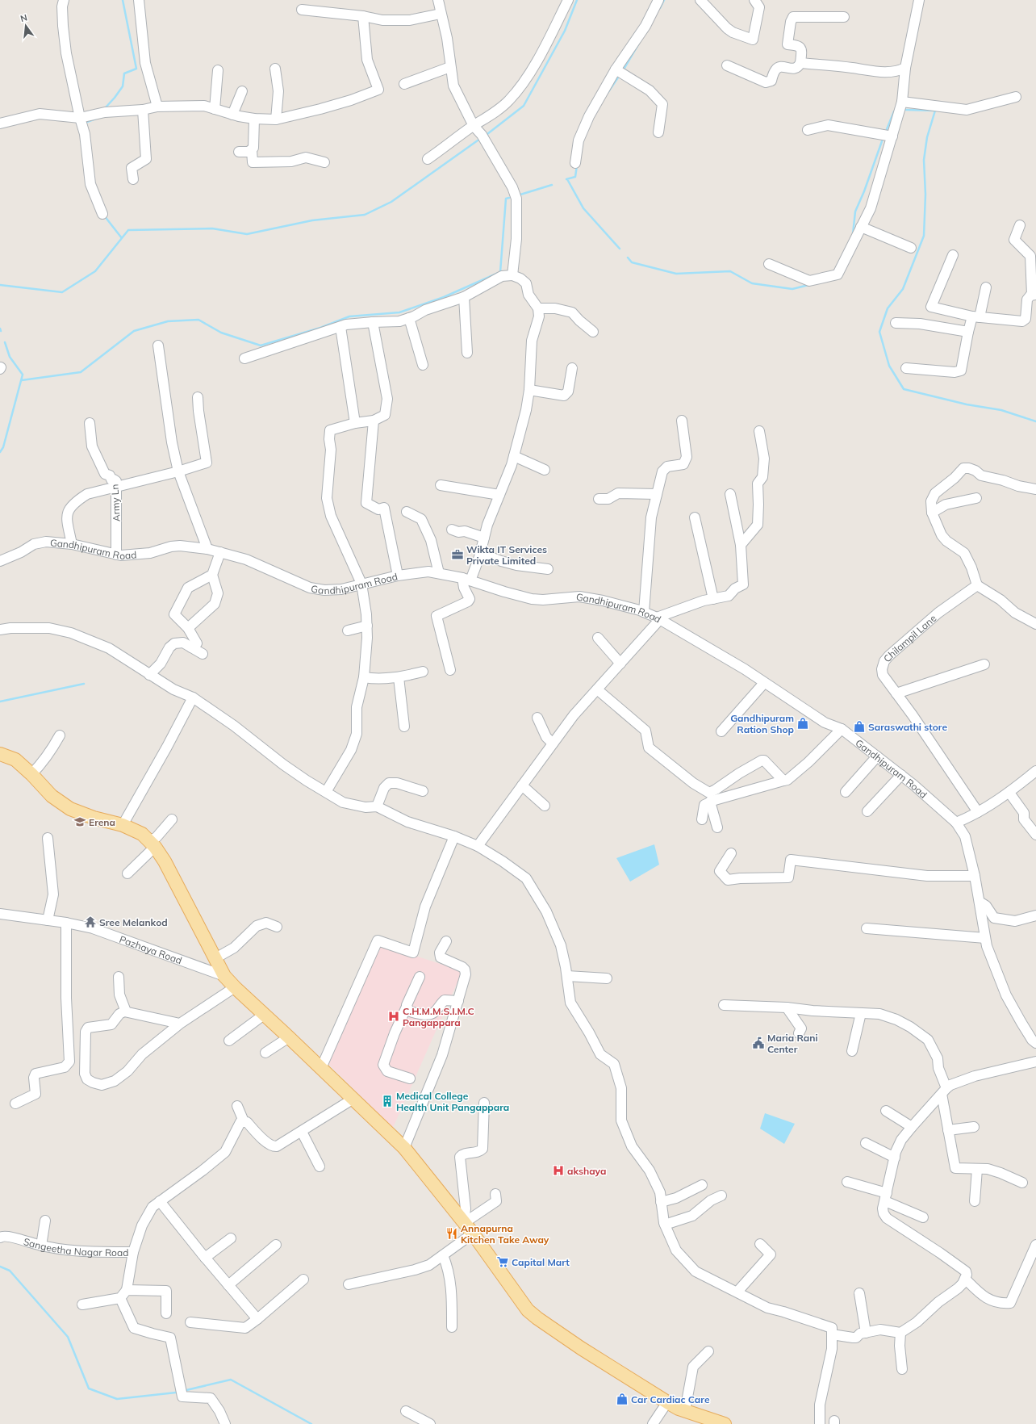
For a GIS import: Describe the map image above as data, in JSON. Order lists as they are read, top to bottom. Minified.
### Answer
{"streets":{"street":["Army Ln","Gandhipuram Road","Chilampil Lane","Pazhaya Road","Sangeetha Nagar Road"]},"crossings":[["Army Ln","Gandhipuram Road"]],"places":{"office":["Wikta IT Services Private Limited"],"shop":["Gandhipuram Ration Shop","Saraswathi store","Car Cardiac Care"],"school or university":["Erena"],"temple":["Sree Melankod"],"hospital":["C.H.M.M.S.I.M.C Pangappara","akshaya"],"public building":["Maria Rani Center"],"building":["Medical College Health Unit Pangappara"],"restaurant":["Annapurna Kitchen Take Away"],"supermarket":["Capital Mart"]},"north":"top"}
